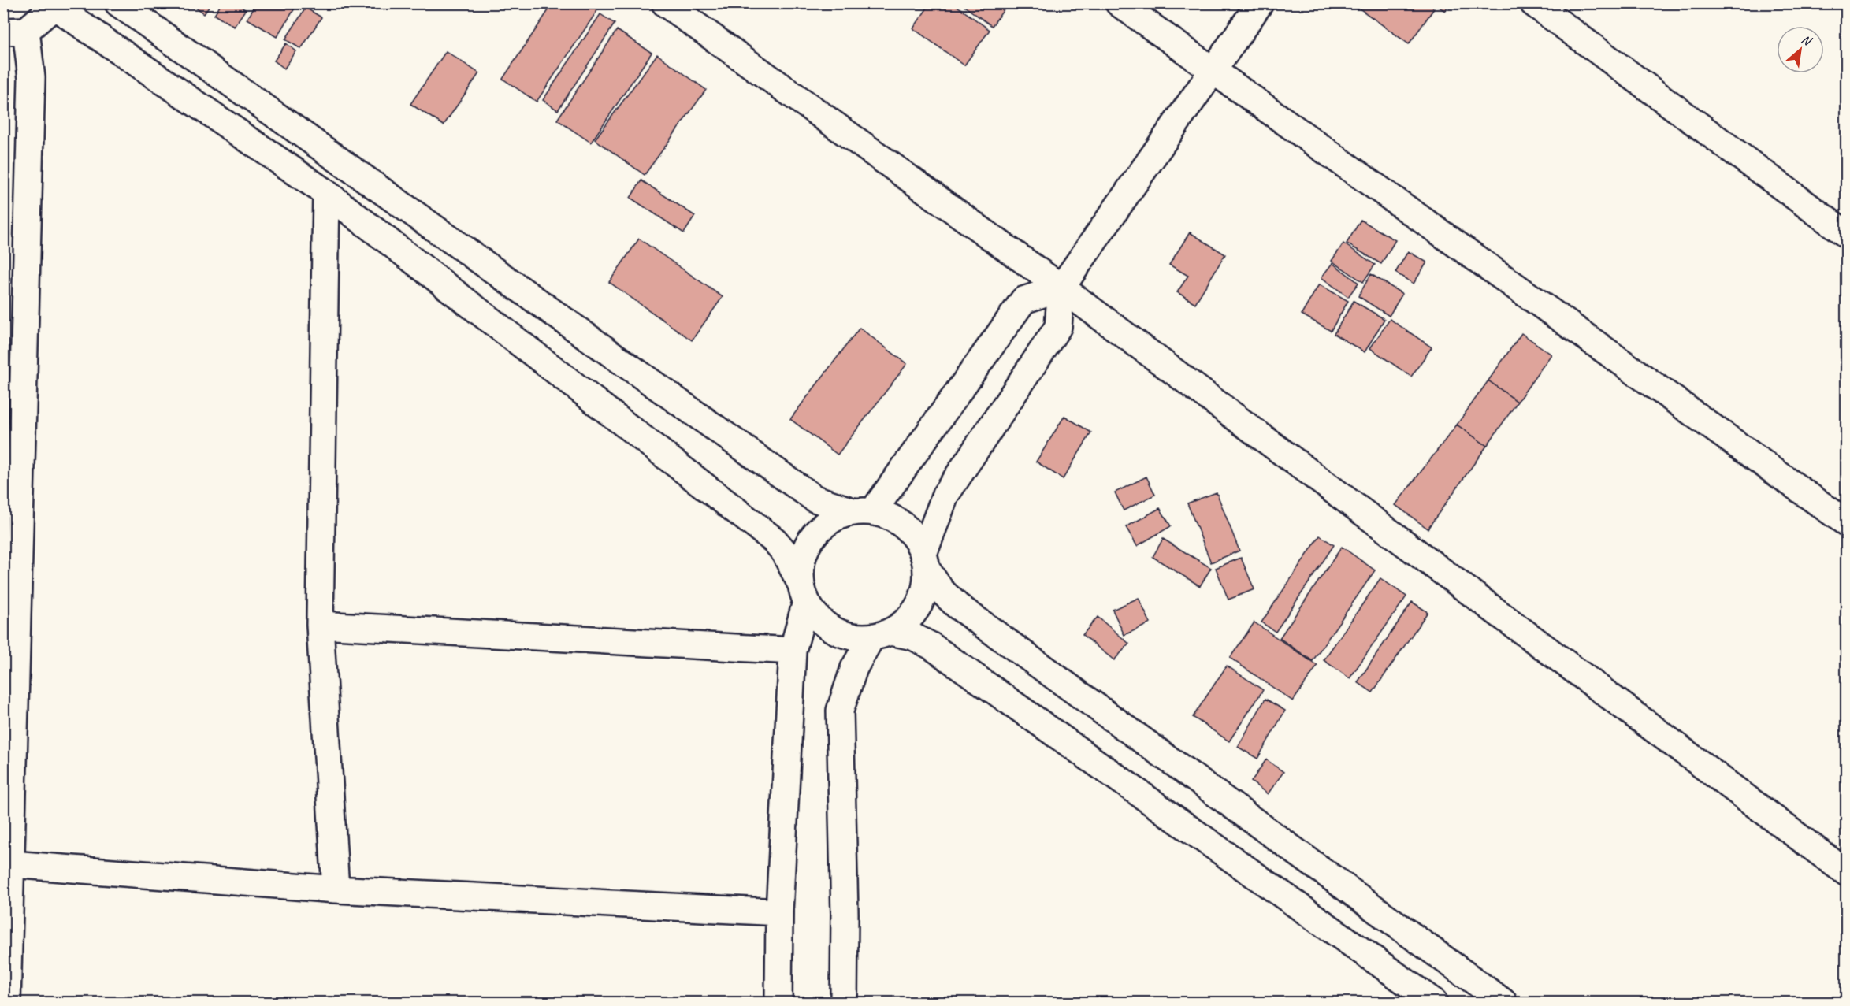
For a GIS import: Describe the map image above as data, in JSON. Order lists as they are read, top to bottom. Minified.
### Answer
{"north":"top right"}
